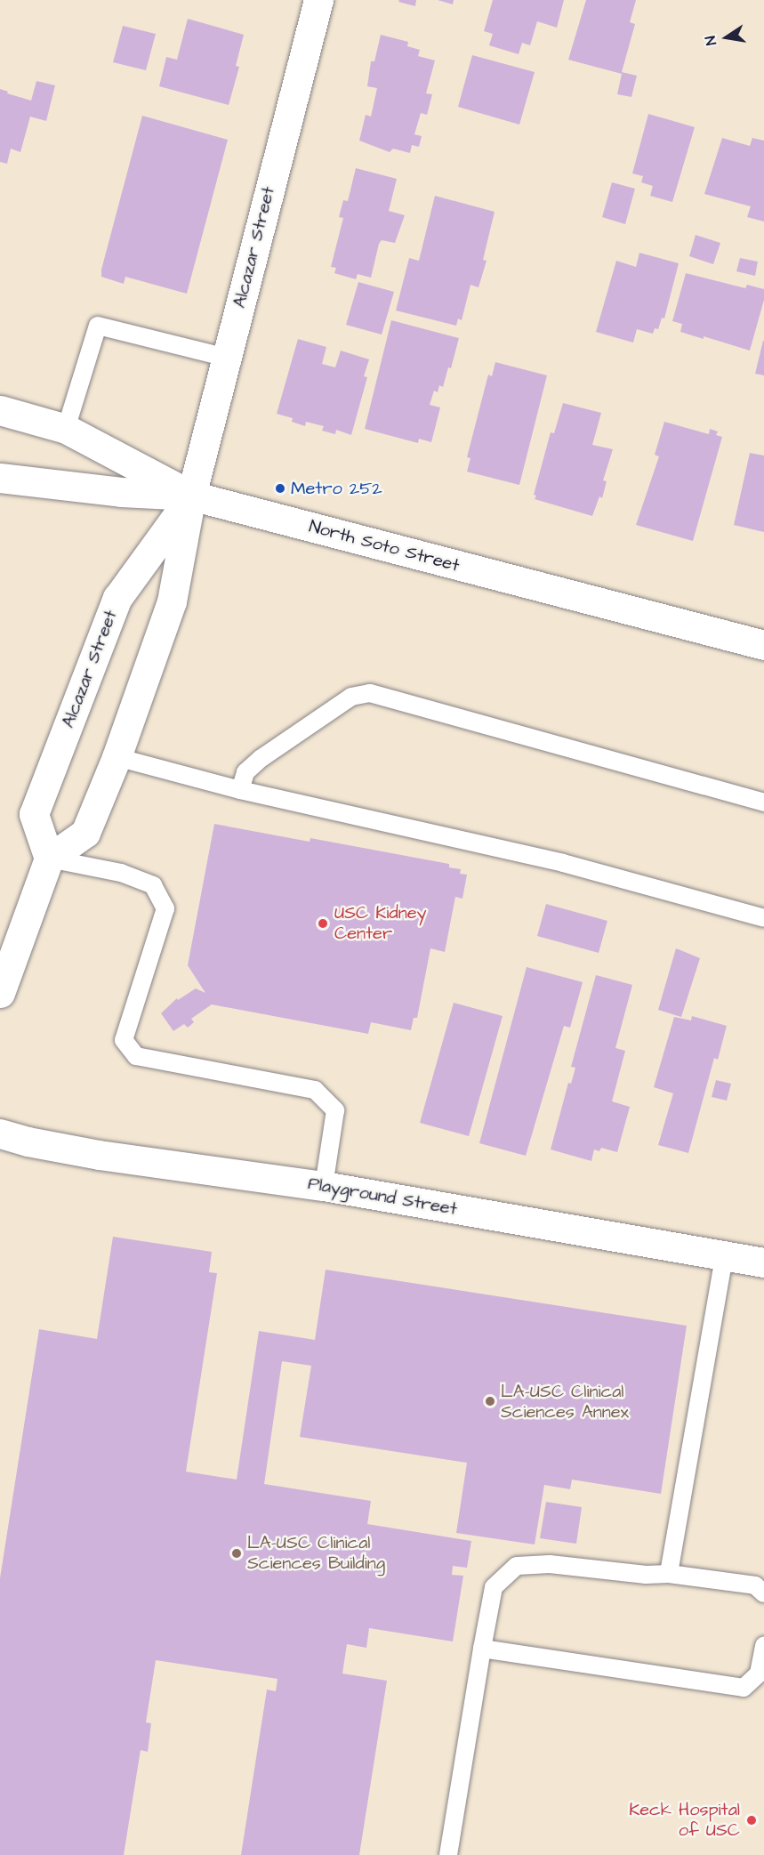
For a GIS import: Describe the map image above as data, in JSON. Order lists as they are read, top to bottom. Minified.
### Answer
{"streets":{"street":["Alcazar Street","North Soto Street","Playground Street"]},"crossings":[["Alcazar Street","North Soto Street"]],"places":["Metro 252","USC Kidney Center","LA-USC Clinical Sciences Annex","LA-USC Clinical Sciences Building","Keck Hospital of USC"],"north":"left"}
